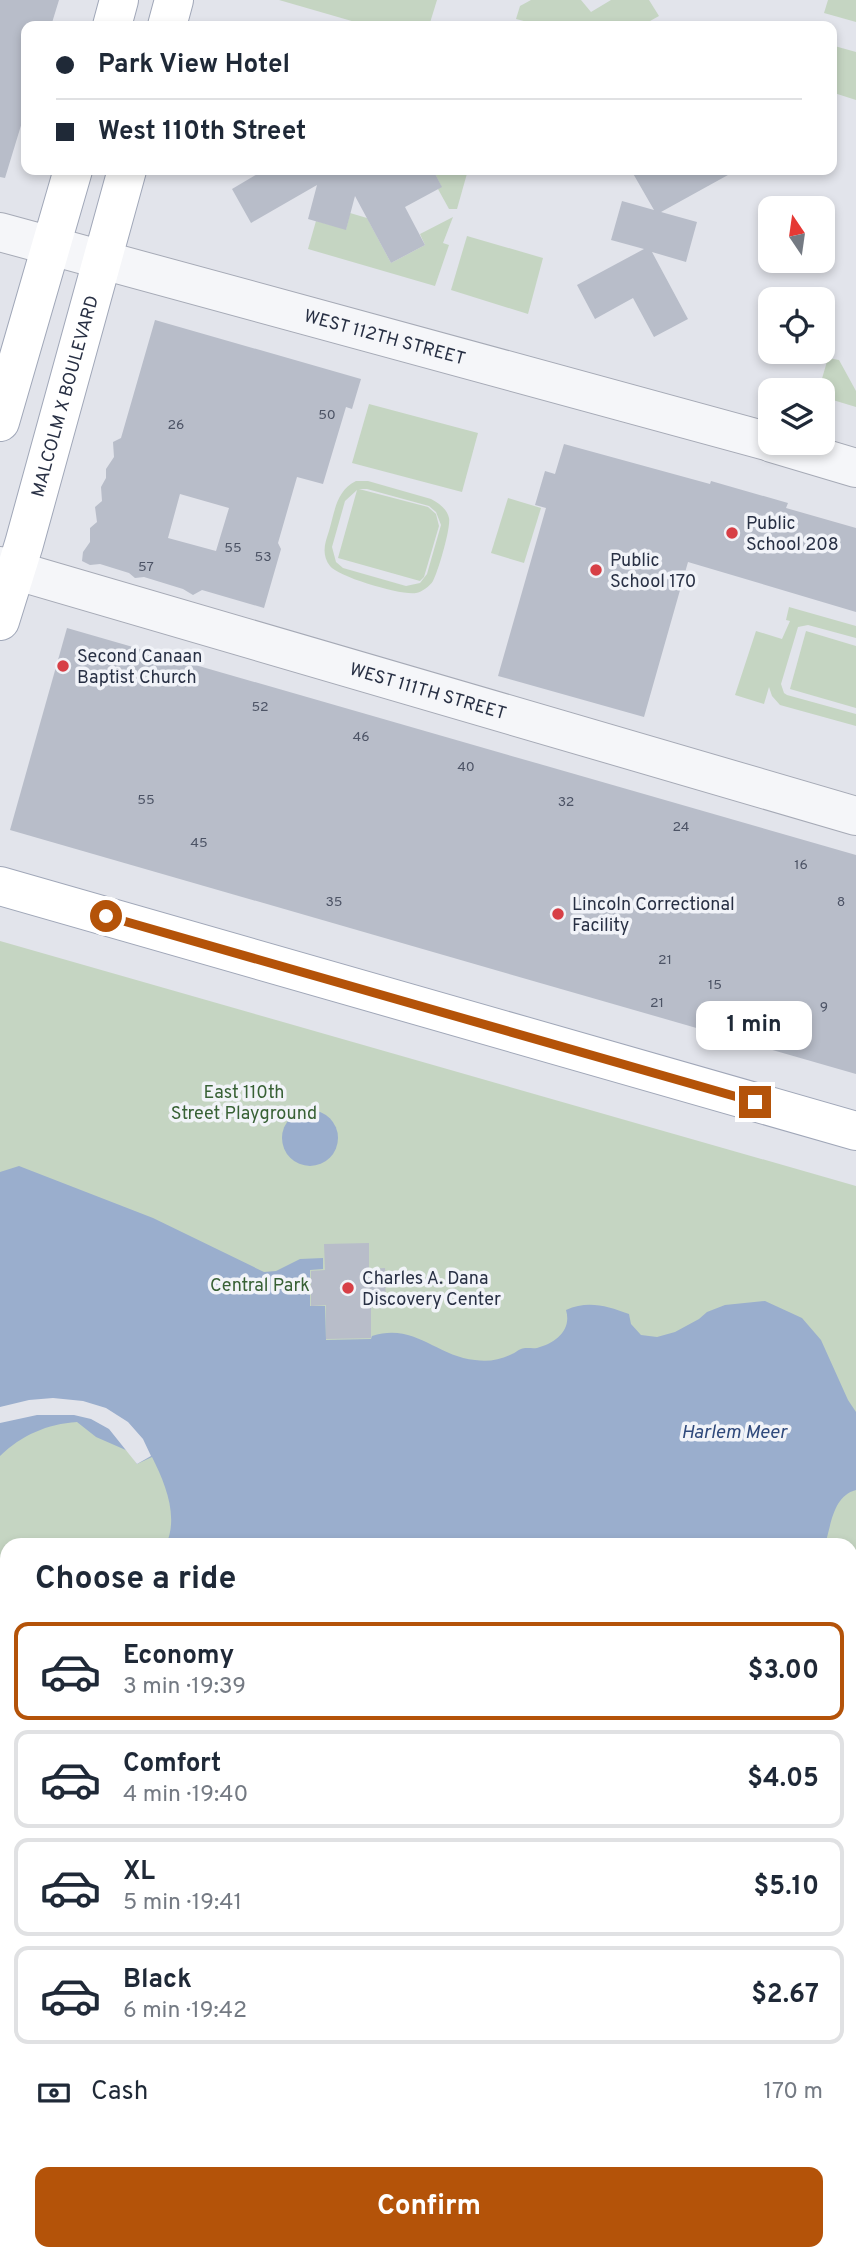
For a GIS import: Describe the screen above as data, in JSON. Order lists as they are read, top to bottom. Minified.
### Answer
{"streets":{"main road":["MALCOLM X BOULEVARD"],"street":["WEST 112TH STREET","WEST 111TH STREET"]},"crossings":[["WEST 112TH STREET","MALCOLM X BOULEVARD"],["MALCOLM X BOULEVARD","WEST 111TH STREET"]],"water":["Harlem Meer"],"parks":["East 110th Street Playground","Central Park"],"places":["Public School 208","Public School 170","Second Canaan Baptist Church","Lincoln Correctional Facility","Charles A. Dana Discovery Center"],"house_numbers":["50","26","55","53","57","52","46","40","55","32","24","45","16","35","8","21","15","21","9"],"north":"top","page":{"banner":["Park View Hotel","West 110th Street"],"bubble":"1 min","heading":"Choose a ride","list":[{"name":"Economy","note":"3 min · 19:39","value":"$3.00"},{"name":"Comfort","note":"4 min · 19:40","value":"$4.05"},{"name":"XL","note":"5 min · 19:41","value":"$5.10"},{"name":"Black","note":"6 min · 19:42","value":"$2.67"}],"pay":["Cash","170 m"],"buttons":"Confirm"}}
